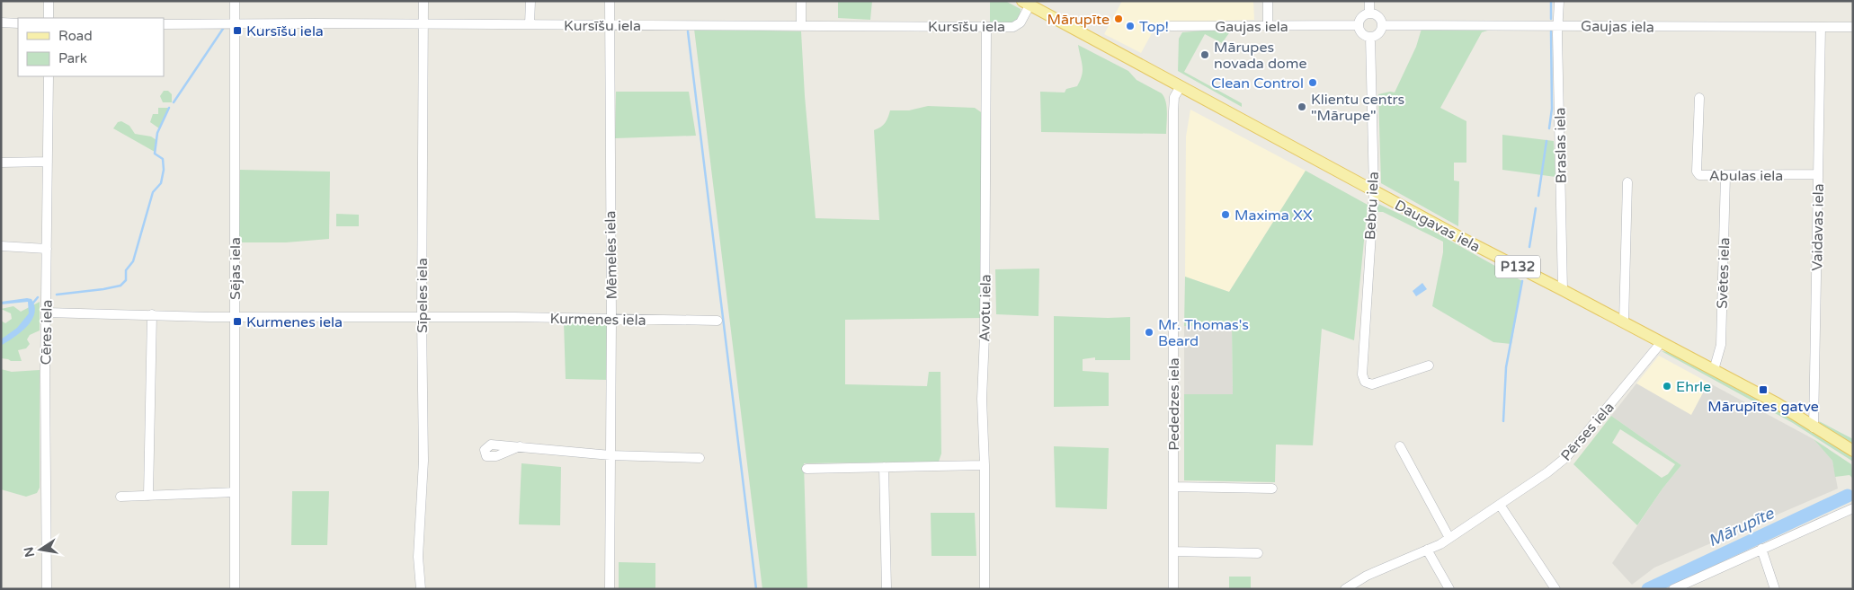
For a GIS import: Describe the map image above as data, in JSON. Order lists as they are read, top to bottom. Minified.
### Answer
{"streets":{"main road":["Daugavas iela","P132"],"street":["Kursīšu iela","Gaujas iela","Braslas iela","Abulas iela","Bebru iela","Vaidavas iela","Mēmeles iela","Sējas iela","Svētes iela","Sīpeles iela","Avotu iela","Kurmenes iela","Cēres iela","Pededzes iela","Pērses iela"]},"crossings":[["Kursīšu iela","Daugavas iela"],["Kursīšu iela","Mēmeles iela"],["Kursīšu iela","Sējas iela"],["Kursīšu iela","Sīpeles iela"],["Kursīšu iela","Avotu iela"],["Gaujas iela","Braslas iela"],["Gaujas iela","Bebru iela"],["Gaujas iela","Vaidavas iela"],["Braslas iela","Daugavas iela"],["Abulas iela","Vaidavas iela"],["Abulas iela","Svētes iela"],["Bebru iela","Daugavas iela"],["Daugavas iela","Vaidavas iela"],["Daugavas iela","Svētes iela"],["Daugavas iela","Pededzes iela"],["Daugavas iela","Pērses iela"],["Mēmeles iela","Kurmenes iela"],["Sējas iela","Kurmenes iela"],["Sīpeles iela","Kurmenes iela"],["Kurmenes iela","Cēres iela"]],"water":["Mārupīte"],"places":{"other":["Mārupīte","Top!","Mārupes novada dome","Clean Control","Klientu centrs \"Mārupe\"","Maxima XX","Mr. Thomas's Beard","Ehrle"],"transit":["Kursīšu iela","Kurmenes iela","Mārupītes gatve"]},"legend":["Road","Park"],"north":"left"}
